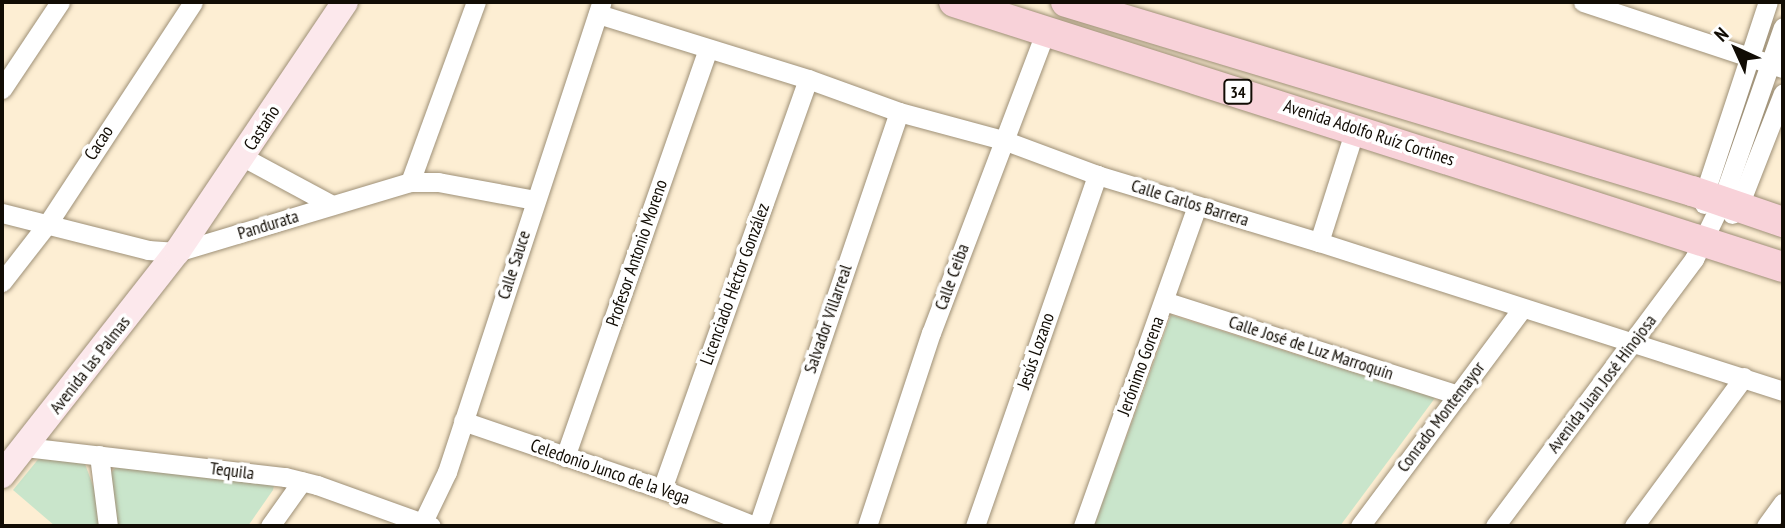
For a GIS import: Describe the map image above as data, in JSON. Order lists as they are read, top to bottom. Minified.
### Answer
{"streets":{"main road":["34","Avenida Adolfo Ruíz Cortines"],"street":["Castaño","Cacao","Calle Carlos Barrera","Pandurata","Profesor Antonio Moreno","Calle Sauce","Calle Ceiba","Licenciado Héctor González","Salvador Villarreal","Calle José de Luz Marroquín","Jesús Lozano","Avenida las Palmas","Jerónimo Gorena","Avenida Juan José Hinojosa","Conrado Montemayor","Tequila","Celedonio Junco de la Vega"]},"crossings":[["Castaño","Pandurata"],["Castaño","Avenida las Palmas"],["Avenida Adolfo Ruíz Cortines","Calle Ceiba"],["Avenida Adolfo Ruíz Cortines","Avenida Juan José Hinojosa"],["Cacao","Pandurata"],["Calle Carlos Barrera","Profesor Antonio Moreno"],["Calle Carlos Barrera","Calle Sauce"],["Calle Carlos Barrera","Calle Ceiba"],["Calle Carlos Barrera","Licenciado Héctor González"],["Calle Carlos Barrera","Salvador Villarreal"],["Calle Carlos Barrera","Jesús Lozano"],["Calle Carlos Barrera","Jerónimo Gorena"],["Calle Carlos Barrera","Avenida Juan José Hinojosa"],["Calle Carlos Barrera","Conrado Montemayor"],["Pandurata","Calle Sauce"],["Pandurata","Avenida las Palmas"],["Profesor Antonio Moreno","Celedonio Junco de la Vega"],["Calle Sauce","Tequila"],["Calle Sauce","Celedonio Junco de la Vega"],["Licenciado Héctor González","Celedonio Junco de la Vega"],["Salvador Villarreal","Celedonio Junco de la Vega"],["Calle José de Luz Marroquín","Jerónimo Gorena"],["Calle José de Luz Marroquín","Conrado Montemayor"],["Avenida las Palmas","Tequila"]],"north":"top left"}
